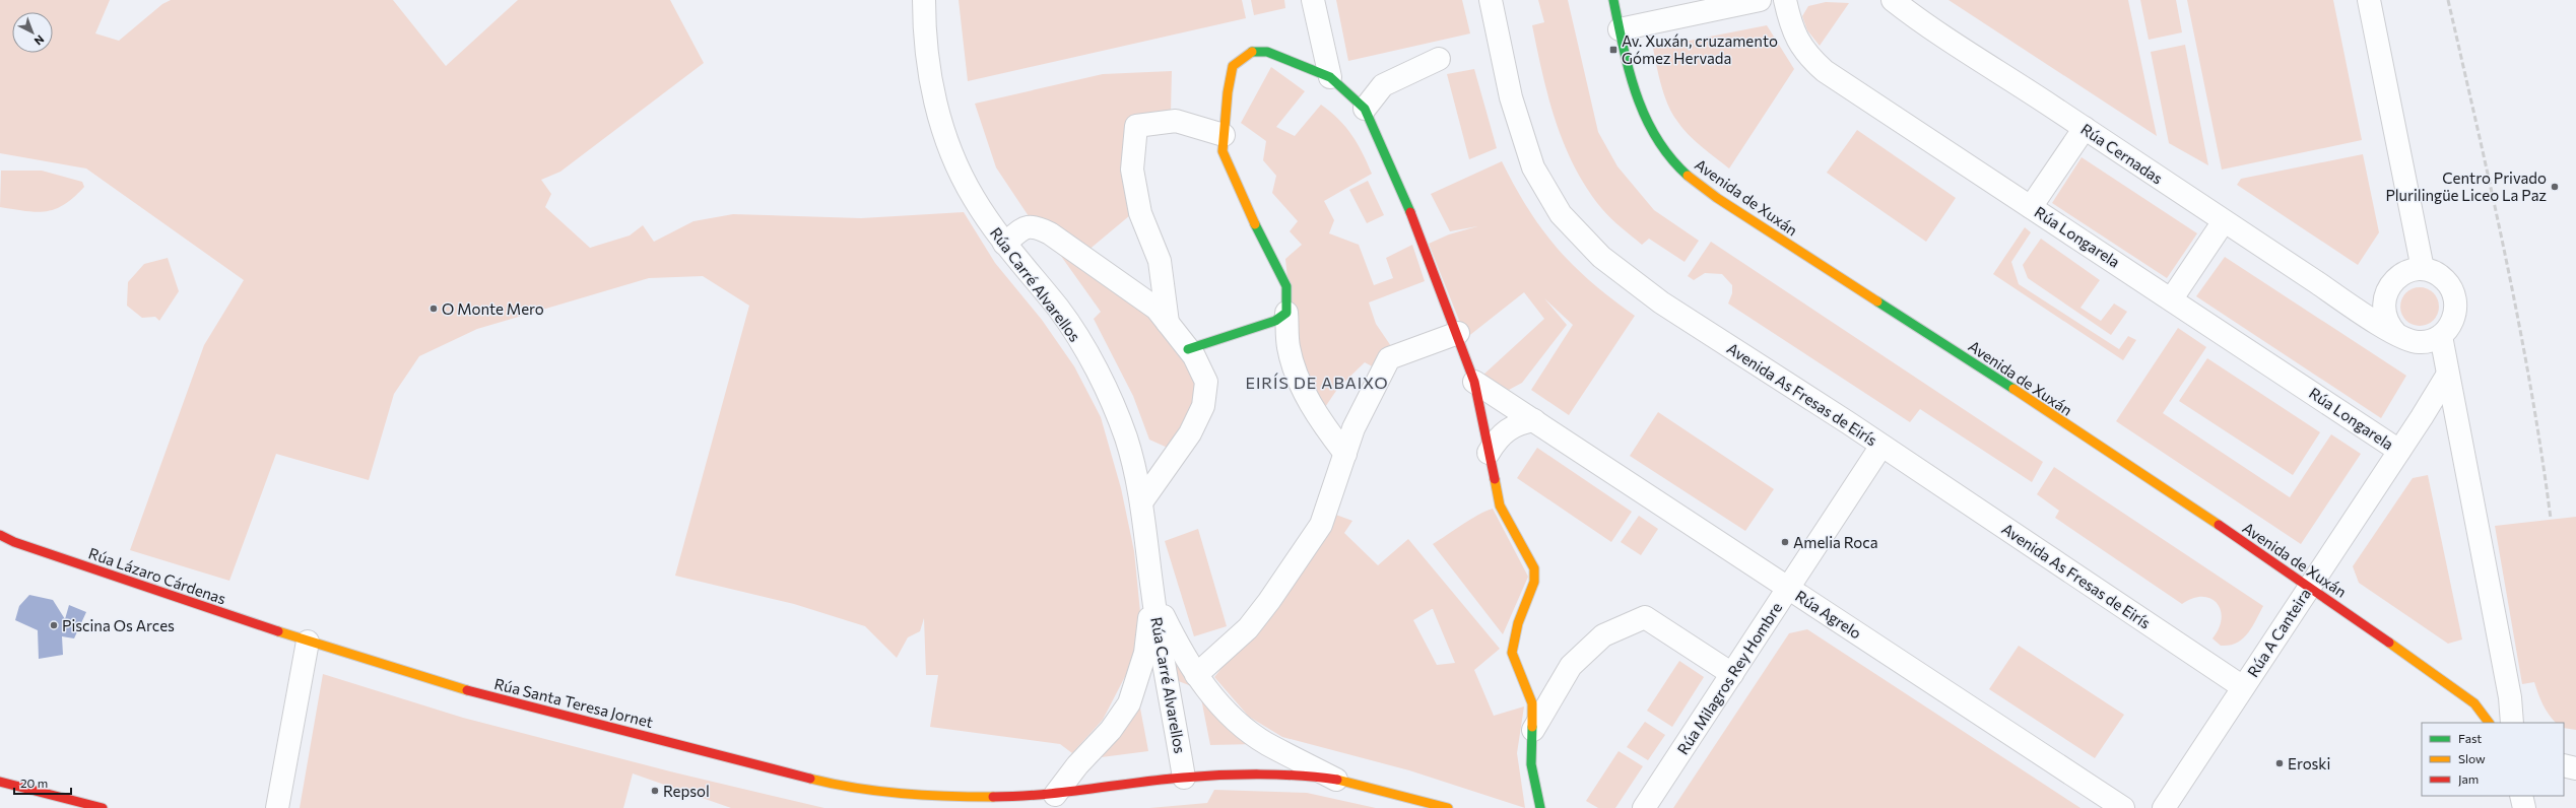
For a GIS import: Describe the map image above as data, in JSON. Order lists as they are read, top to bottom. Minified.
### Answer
{"streets":{"street":["Rúa Cernadas","Avenida de Xuxán","Rúa Longarela","Rúa Carré Alvarellos","Avenida As Fresas de Eirís","Rúa Lázaro Cárdenas","Rúa Agrelo","Rúa A Canteira","Rúa Milagros Rey Hombre","Rúa Santa Teresa Jornet"]},"crossings":[["Avenida de Xuxán","Rúa A Canteira"],["Rúa Longarela","Rúa A Canteira"],["Rúa Carré Alvarellos","Rúa Santa Teresa Jornet"],["Avenida As Fresas de Eirís","Rúa A Canteira"],["Avenida As Fresas de Eirís","Rúa Milagros Rey Hombre"],["Rúa Lázaro Cárdenas","Rúa Santa Teresa Jornet"],["Rúa Agrelo","Rúa Milagros Rey Hombre"]],"districts":["EIRÍS DE ABAIXO"],"places":{"transit":["Av. Xuxán, cruzamento Gómez Hervada"],"other":["Centro Privado Plurilingüe Liceo La Paz","O Monte Mero","Amelia Roca","Piscina Os Arces","Eroski","Repsol"]},"legend":["Fast","Slow","Jam"],"scale_bar":"20 m","north":"bottom right"}
